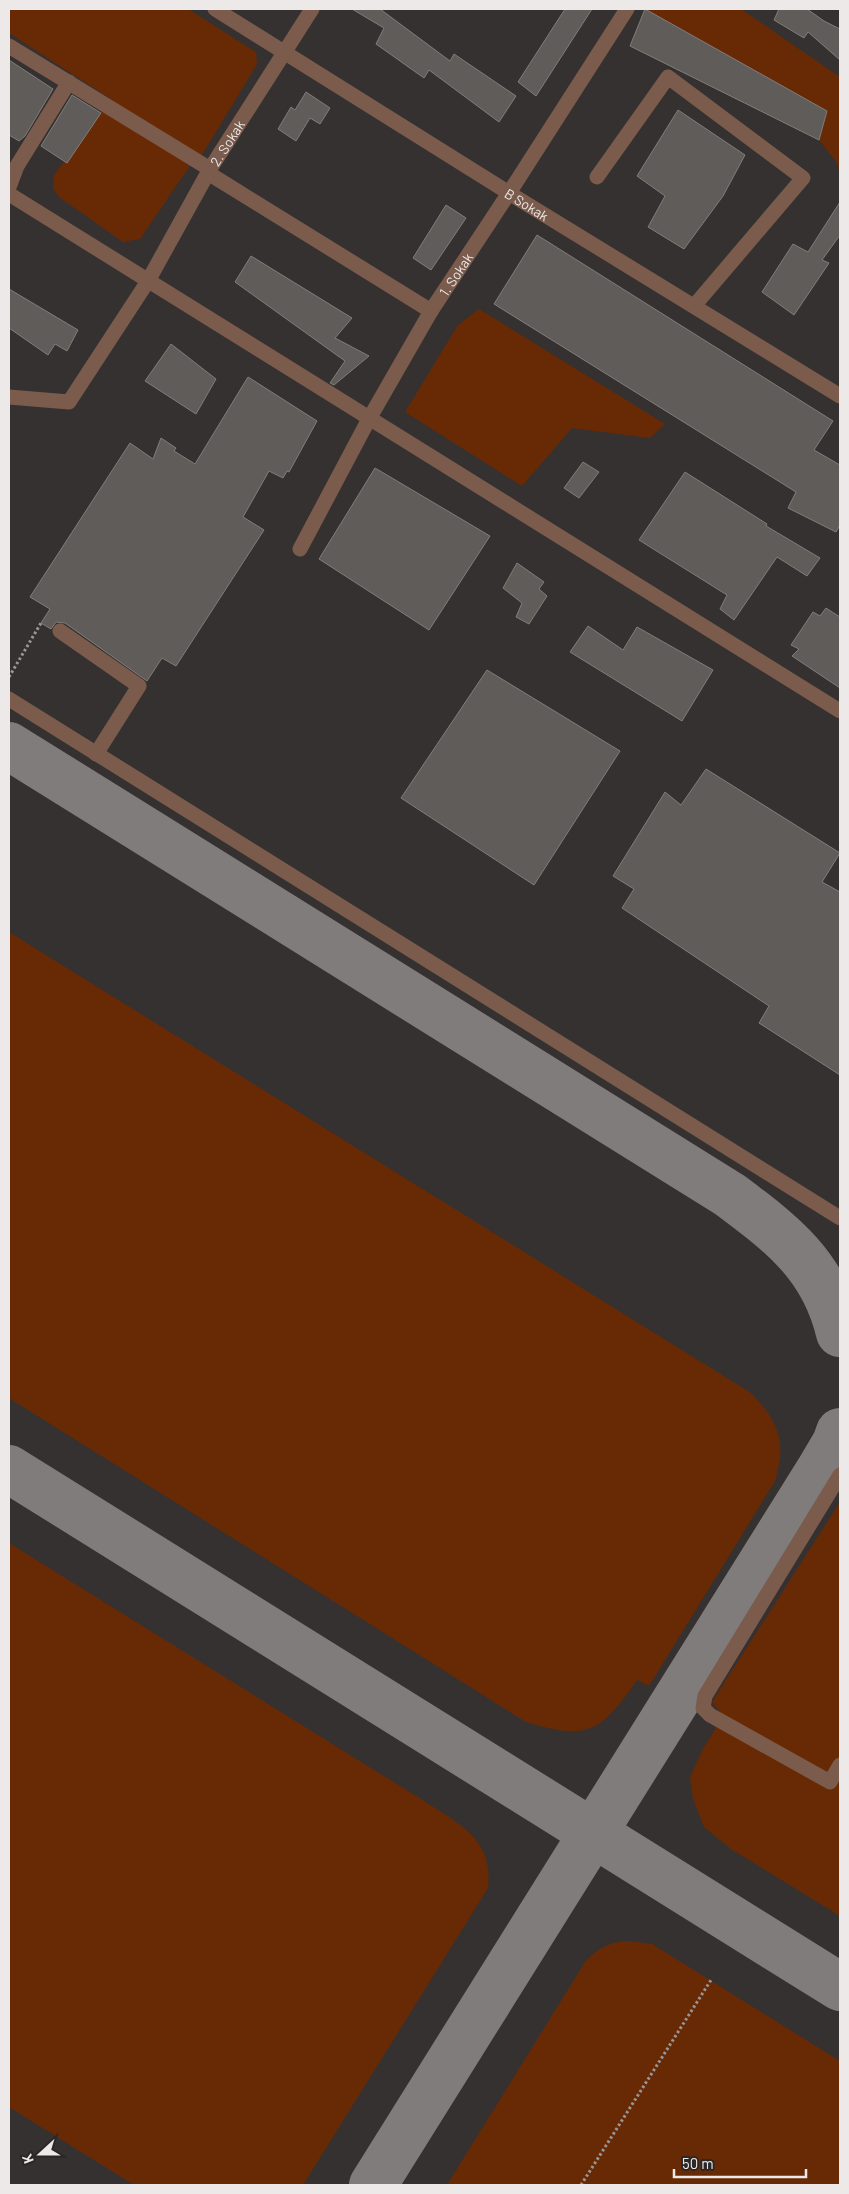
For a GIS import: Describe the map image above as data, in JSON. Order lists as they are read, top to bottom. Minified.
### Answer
{"streets":{"lane":["2. Sokak","B Sokak","1. Sokak"]},"crossings":[["2. Sokak","B Sokak"],["B Sokak","1. Sokak"]],"scale_bar":"50 m","north":"left"}
